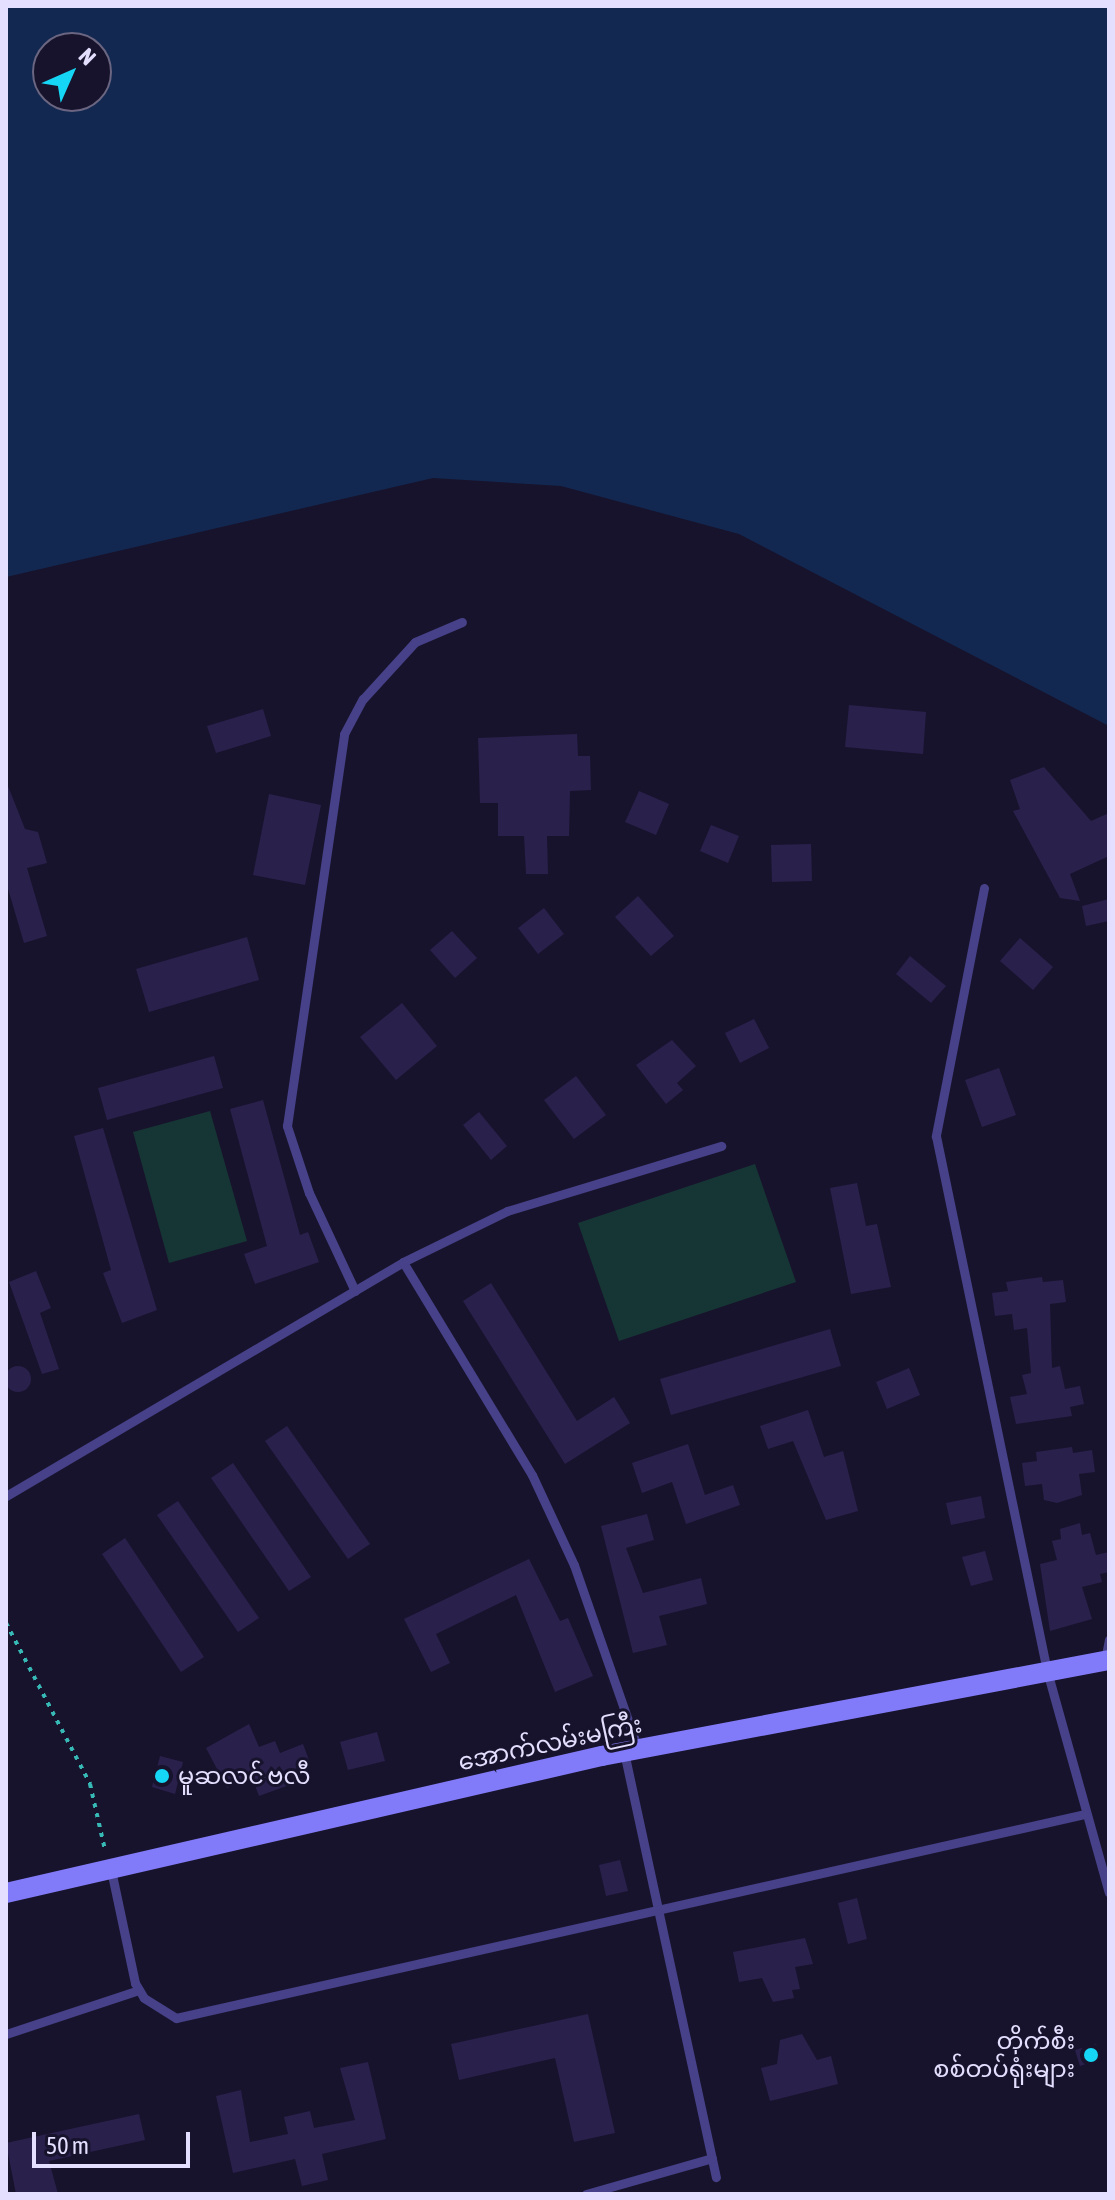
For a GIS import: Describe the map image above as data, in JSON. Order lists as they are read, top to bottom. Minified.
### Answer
{"streets":{"main road":["အောက်လမ်းမကြီး"]},"places":["မူဆလင် ဗလီ","တိုက်စီး စစ်တပ်ရုံးများ"],"scale_bar":"50 m","north":"top right"}
